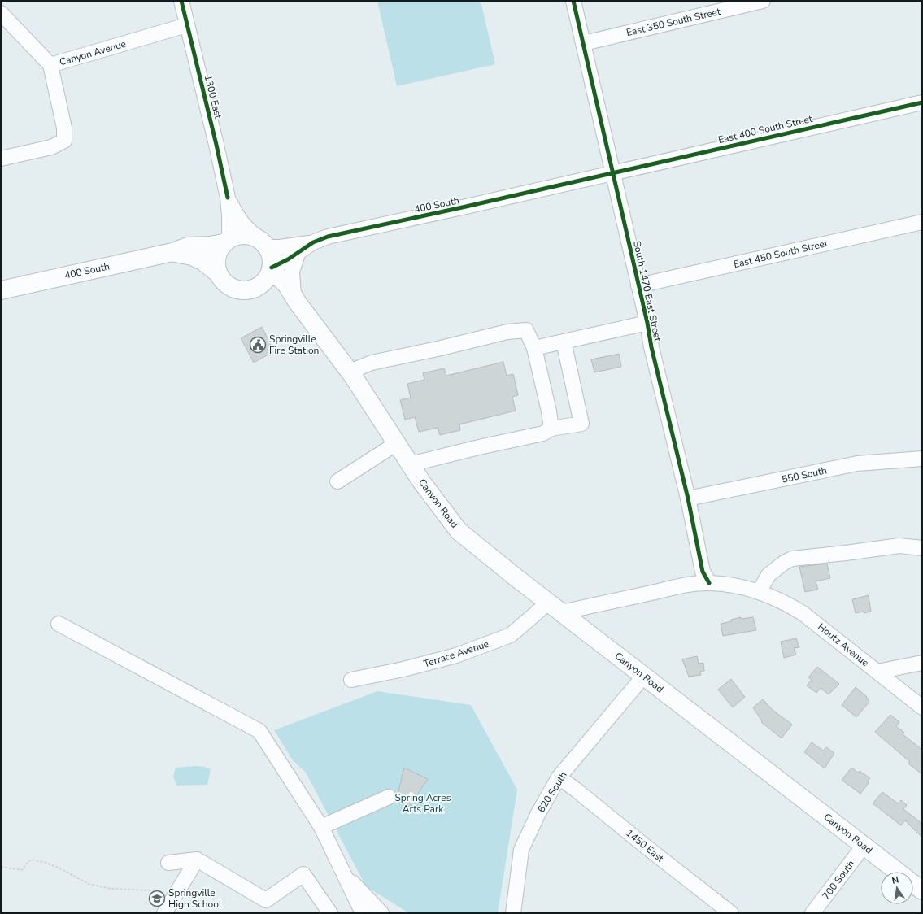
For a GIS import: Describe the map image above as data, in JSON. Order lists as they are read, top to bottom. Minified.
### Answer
{"streets":{"main road":["400 South","Canyon Road"],"street":["East 350 South Street","Canyon Avenue","1300 East","East 400 South Street","East 450 South Street","South 1470 East Street","550 South","Houtz Avenue","Terrace Avenue","620 South","1450 East","700 South"]},"crossings":[["East 350 South Street","South 1470 East Street"],["Canyon Avenue","1300 East"],["1300 East","400 South"],["1300 East","Canyon Road"],["East 400 South Street","400 South"],["East 400 South Street","South 1470 East Street"],["400 South","South 1470 East Street"],["400 South","Canyon Road"],["East 450 South Street","South 1470 East Street"],["South 1470 East Street","550 South"],["Canyon Road","Terrace Avenue"],["Canyon Road","620 South"],["Canyon Road","700 South"],["620 South","1450 East"]],"parks":["Spring Acres Arts Park"],"places":{"public building":["Springville Fire Station"],"school or university":["Springville High School"]},"north":"top"}
